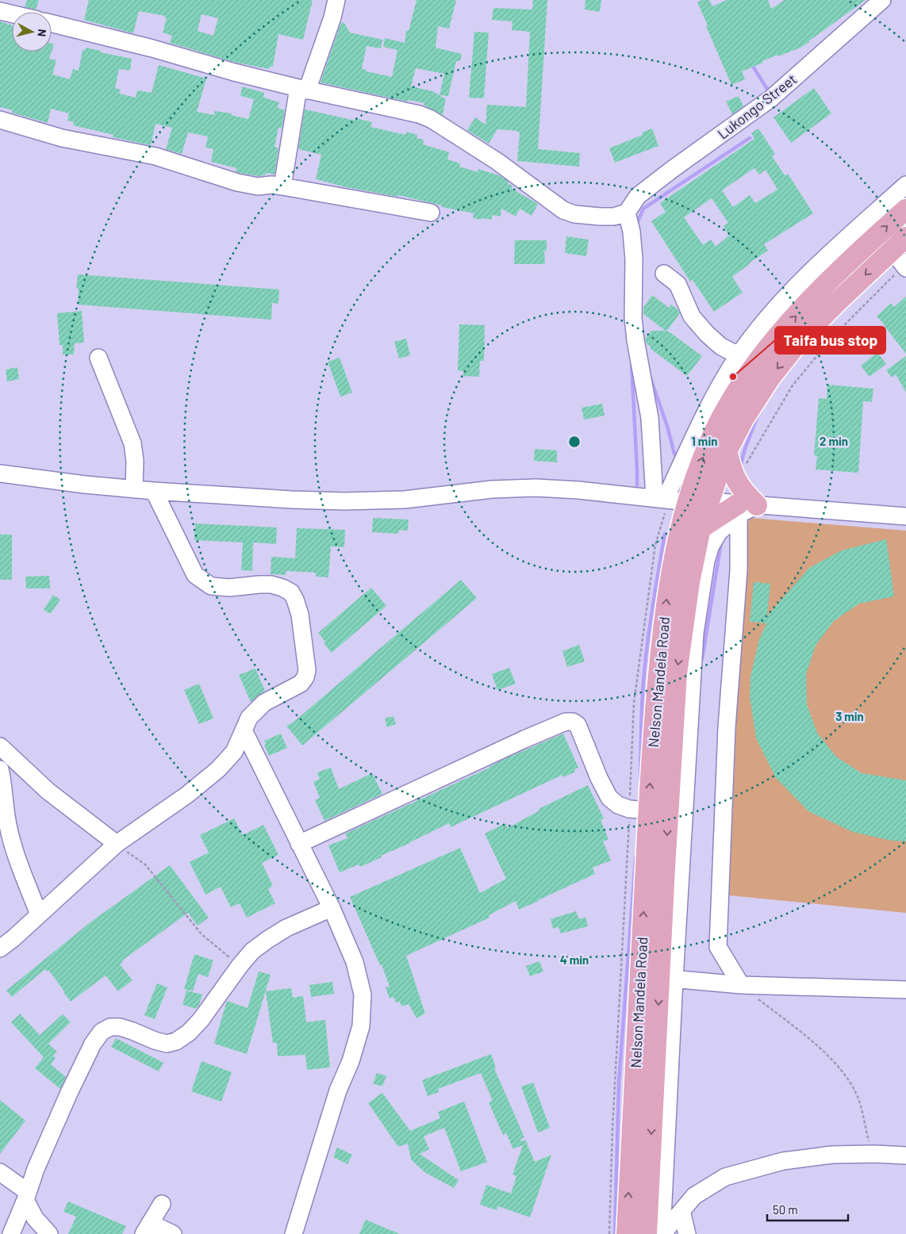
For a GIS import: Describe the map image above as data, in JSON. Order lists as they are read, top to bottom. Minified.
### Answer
{"streets":{"main road":["Nelson Mandela Road"],"street":["Lukongo Street"]},"places":["Taifa bus stop"],"scale_bar":"50 m","north":"right","rings":["1 min","2 min","3 min","4 min"]}
